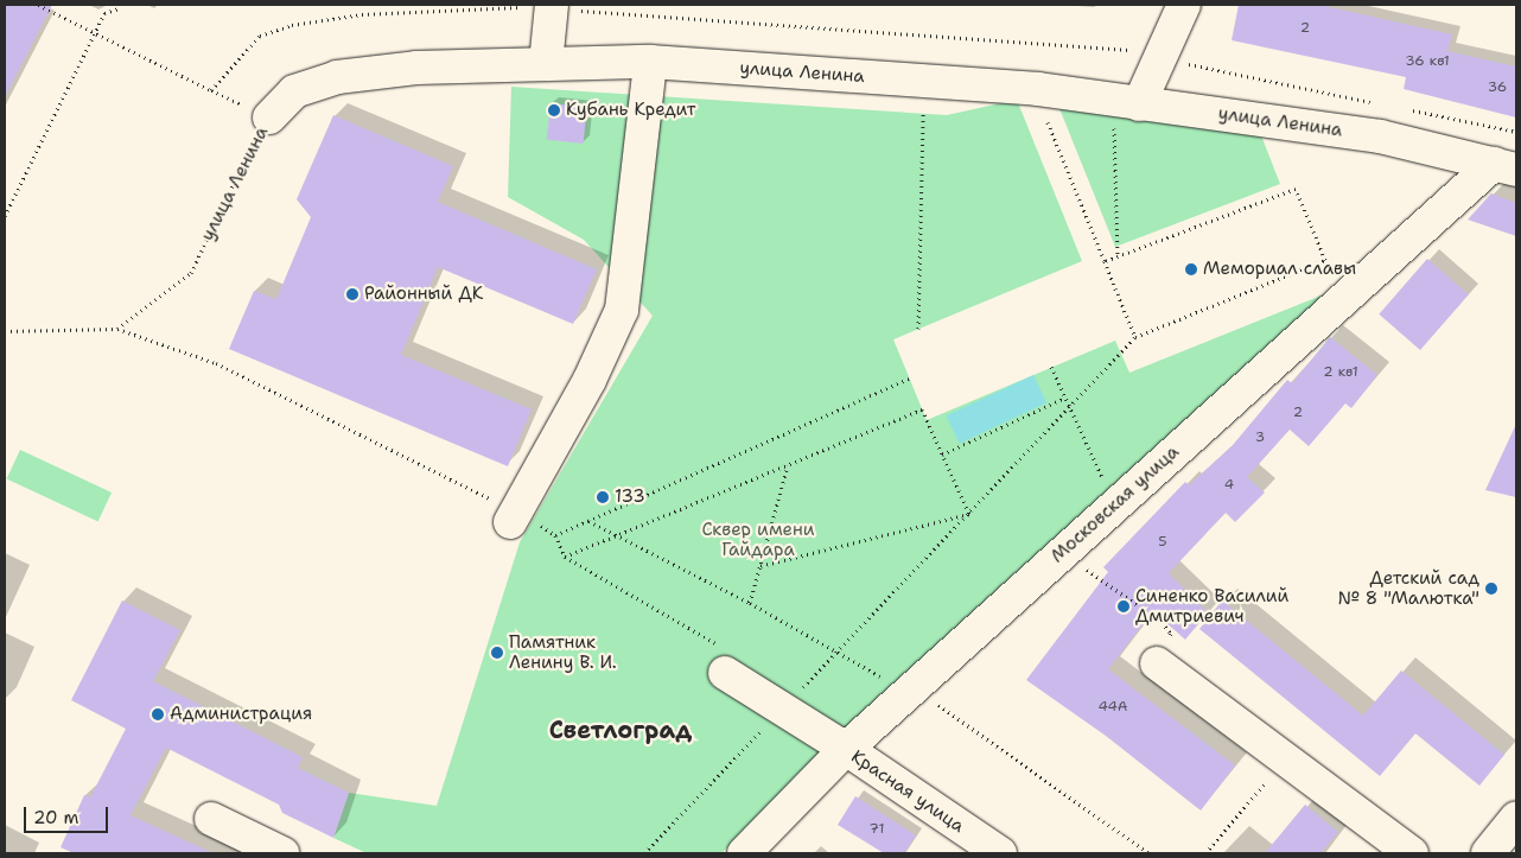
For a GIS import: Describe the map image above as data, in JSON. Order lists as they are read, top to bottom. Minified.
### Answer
{"streets":{"street":["улица Ленина","Московская улица","Красная улица"]},"crossings":[["улица Ленина","Московская улица"],["Московская улица","Красная улица"]],"districts":["Светлоград"],"parks":["Сквер имени Гайдара"],"places":["Кубань Кредит","Мемориал славы","Районный ДК","133","Детский сад № 8 \"Малютка\"","Синенко Василий Дмитриевич","Памятник Ленину В. И.","Администрация"],"house_numbers":["2","36 кв1","36","2 кв1","2","3","4","5","44А","71"],"scale_bar":"20 m"}
